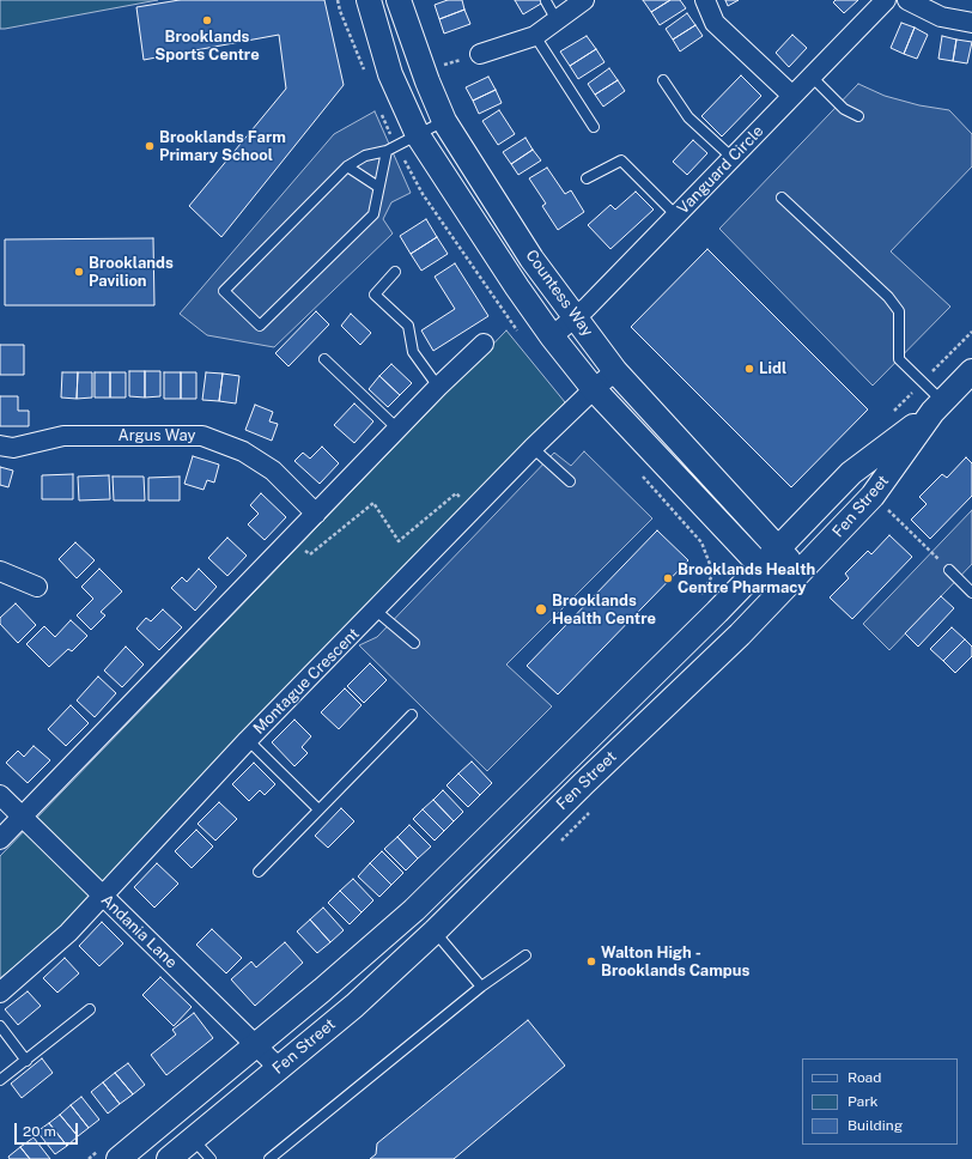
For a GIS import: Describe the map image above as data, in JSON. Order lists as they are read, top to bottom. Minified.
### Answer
{"streets":{"street":["Vanguard Circle","Countess Way","Argus Way","Fen Street","Montague Crescent","Andania Lane"]},"crossings":[["Vanguard Circle","Countess Way"],["Countess Way","Fen Street"],["Countess Way","Montague Crescent"],["Fen Street","Andania Lane"],["Montague Crescent","Andania Lane"]],"places":["Brooklands Sports Centre","Brooklands Farm Primary School","Brooklands Pavilion","Lidl","Brooklands Health Centre Pharmacy","Brooklands Health Centre","Walton High - Brooklands Campus"],"legend":["Road","Park","Building"],"scale_bar":"20 m"}
